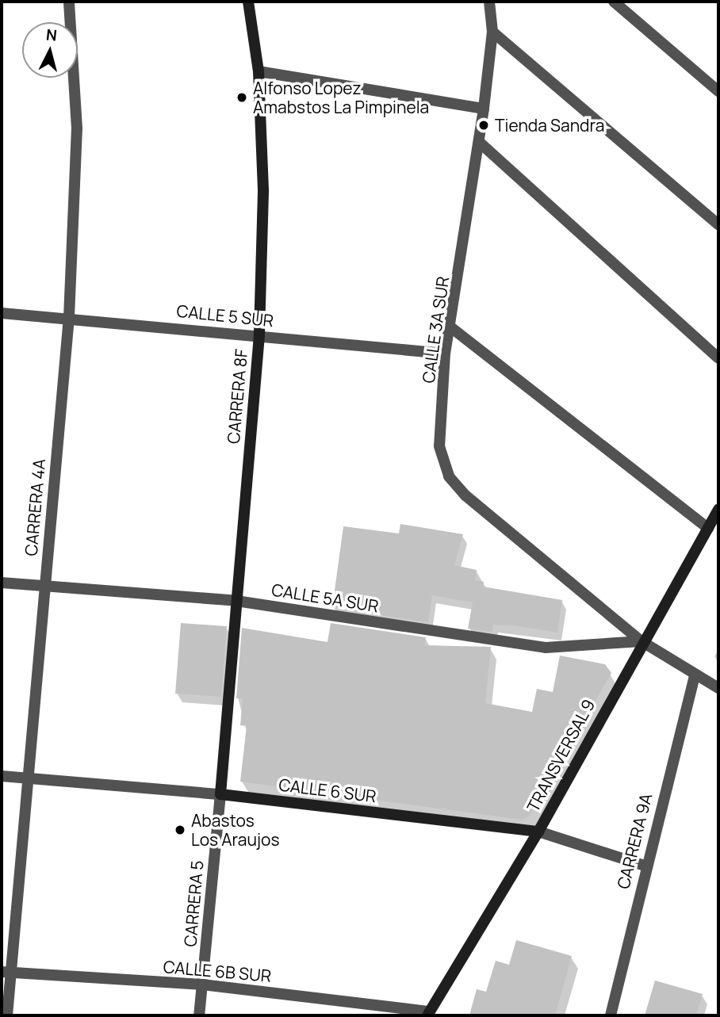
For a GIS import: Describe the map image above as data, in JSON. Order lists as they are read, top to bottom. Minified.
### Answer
{"streets":{"street":["CALLE 5 SUR","CALLE 3A SUR","CARRERA 8F","CARRERA 4A","CALLE 5A SUR","TRANSVERSAL 9","CALLE 6 SUR","CARRERA 9A","CARRERA 5","CALLE 6B SUR"]},"crossings":[["CALLE 5 SUR","CALLE 3A SUR"],["CALLE 5 SUR","CARRERA 8F"],["CALLE 5 SUR","CARRERA 4A"],["CALLE 3A SUR","CALLE 5A SUR"],["CALLE 3A SUR","TRANSVERSAL 9"],["CALLE 3A SUR","CARRERA 9A"],["CARRERA 8F","CALLE 5A SUR"],["CARRERA 8F","CALLE 6 SUR"],["CARRERA 8F","CARRERA 5"],["CARRERA 4A","CALLE 5A SUR"],["CARRERA 4A","CALLE 6 SUR"],["CARRERA 4A","CALLE 6B SUR"],["CALLE 5A SUR","TRANSVERSAL 9"],["TRANSVERSAL 9","CALLE 6 SUR"],["TRANSVERSAL 9","CALLE 6B SUR"],["CALLE 6 SUR","CARRERA 9A"],["CALLE 6 SUR","CARRERA 5"],["CARRERA 5","CALLE 6B SUR"]],"places":["Alfonso Lopez Amabstos La Pimpinela","Tienda Sandra","Abastos Los Araujos"],"north":"top"}
